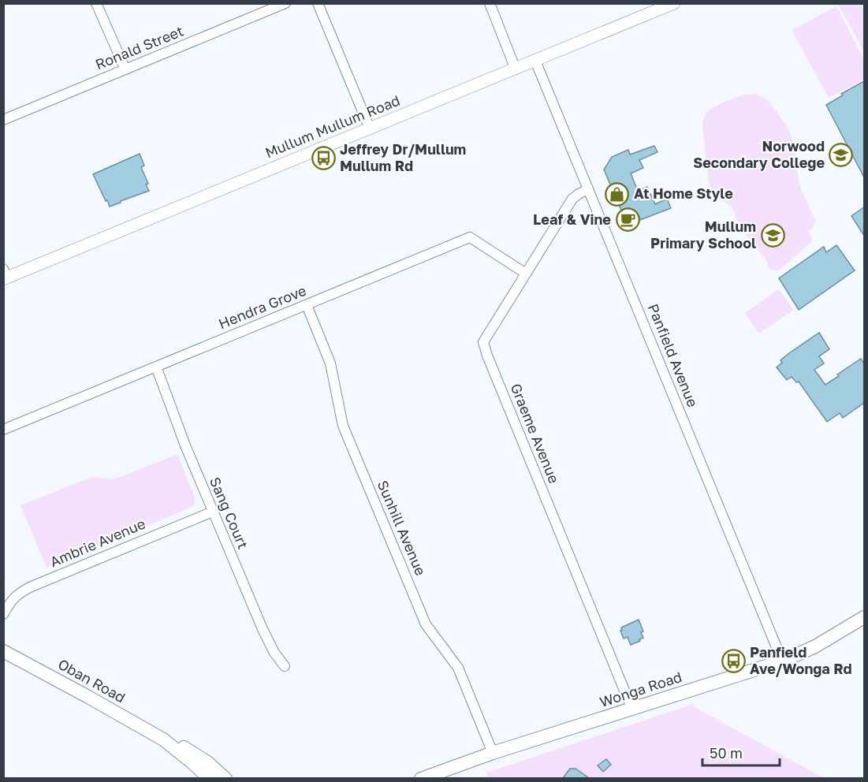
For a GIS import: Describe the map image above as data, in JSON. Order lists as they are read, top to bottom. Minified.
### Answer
{"streets":{"main road":["Oban Road","Wonga Road"],"street":["Ronald Street","Mullum Mullum Road","Hendra Grove","Panfield Avenue","Graeme Avenue","Sang Court","Sunhill Avenue","Ambrie Avenue"]},"crossings":[["Mullum Mullum Road","Panfield Avenue"],["Hendra Grove","Graeme Avenue"],["Hendra Grove","Sang Court"],["Hendra Grove","Sunhill Avenue"],["Panfield Avenue","Graeme Avenue"],["Panfield Avenue","Wonga Road"],["Graeme Avenue","Wonga Road"],["Sang Court","Ambrie Avenue"],["Sunhill Avenue","Wonga Road"]],"places":{"school or university":["Norwood Secondary College","Mullum Primary School"],"bus stop":["Jeffrey Dr/Mullum Mullum Rd","Panfield Ave/Wonga Rd"],"shop":["At Home Style"],"cafe":["Leaf & Vine"]},"scale_bar":"50 m"}
